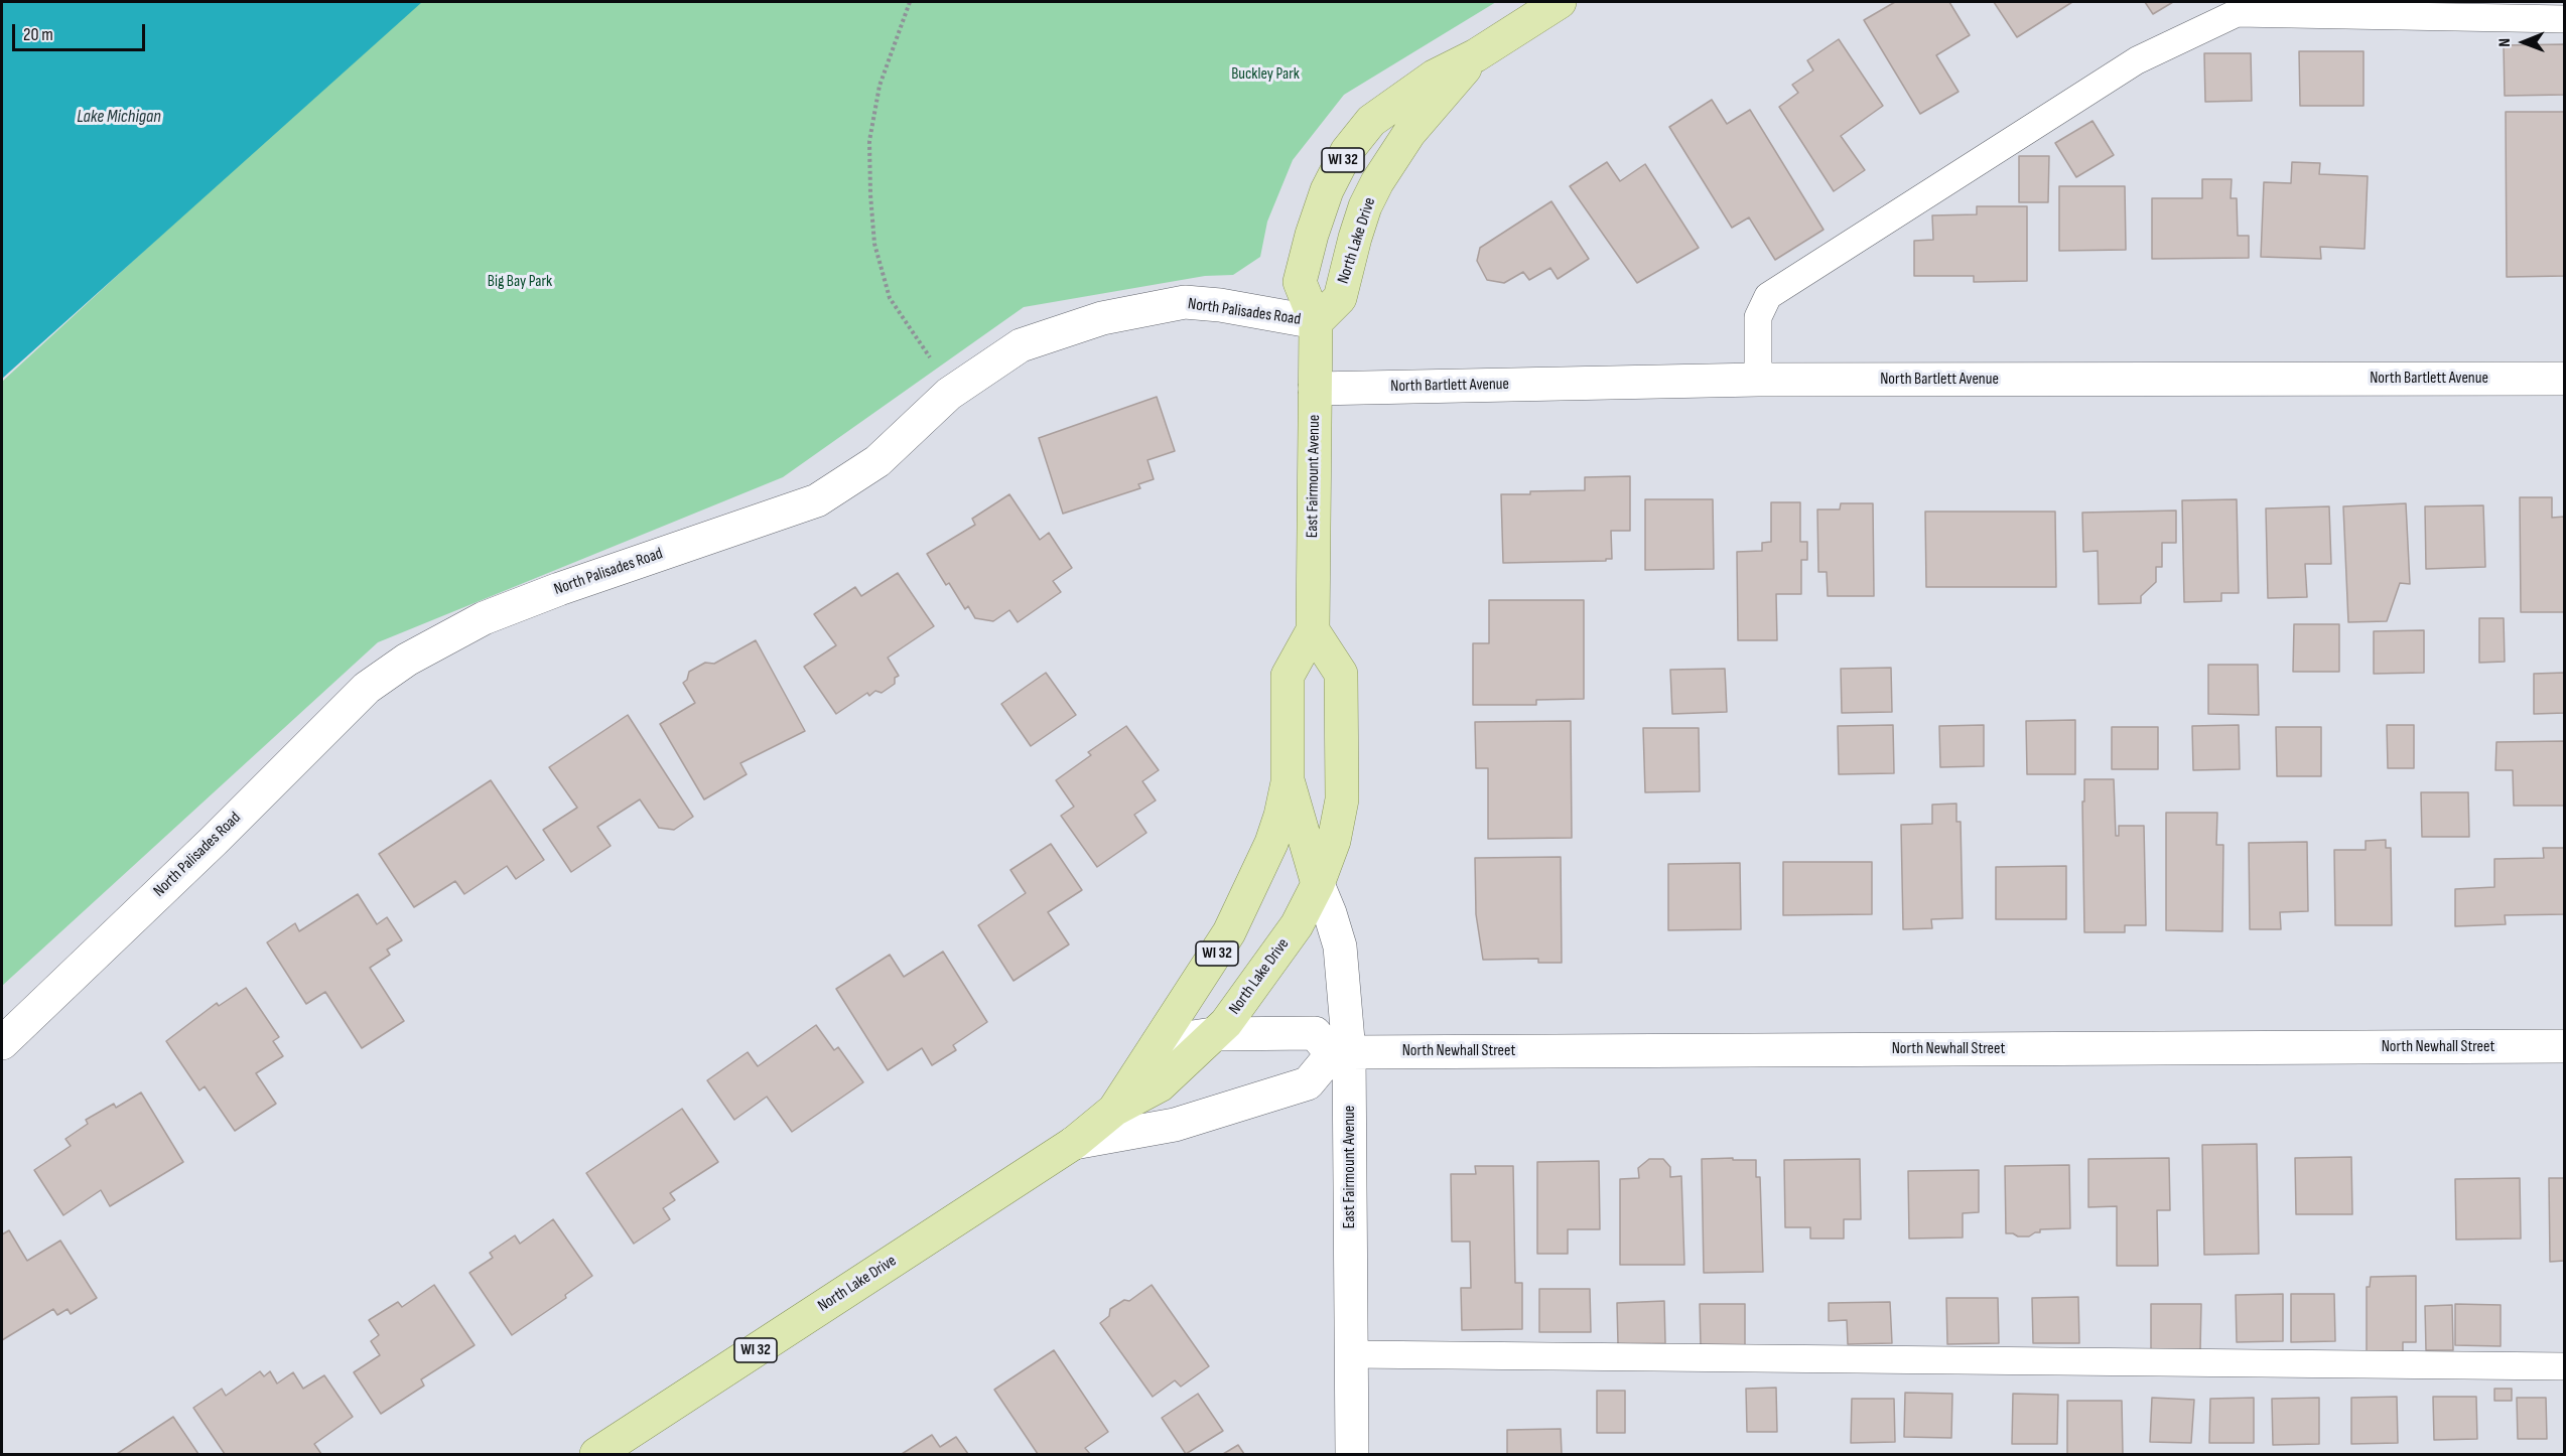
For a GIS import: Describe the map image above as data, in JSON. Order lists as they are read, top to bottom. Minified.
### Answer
{"streets":{"main road":["WI 32","North Lake Drive","East Fairmount Avenue"],"street":["North Palisades Road","North Bartlett Avenue","North Newhall Street"]},"crossings":[["WI 32","North Palisades Road"],["WI 32","East Fairmount Avenue"],["North Lake Drive","East Fairmount Avenue"],["North Palisades Road","East Fairmount Avenue"],["North Bartlett Avenue","East Fairmount Avenue"],["East Fairmount Avenue","North Newhall Street"]],"water":["Lake Michigan"],"parks":["Buckley Park","Big Bay Park"],"scale_bar":"20 m","north":"left"}
